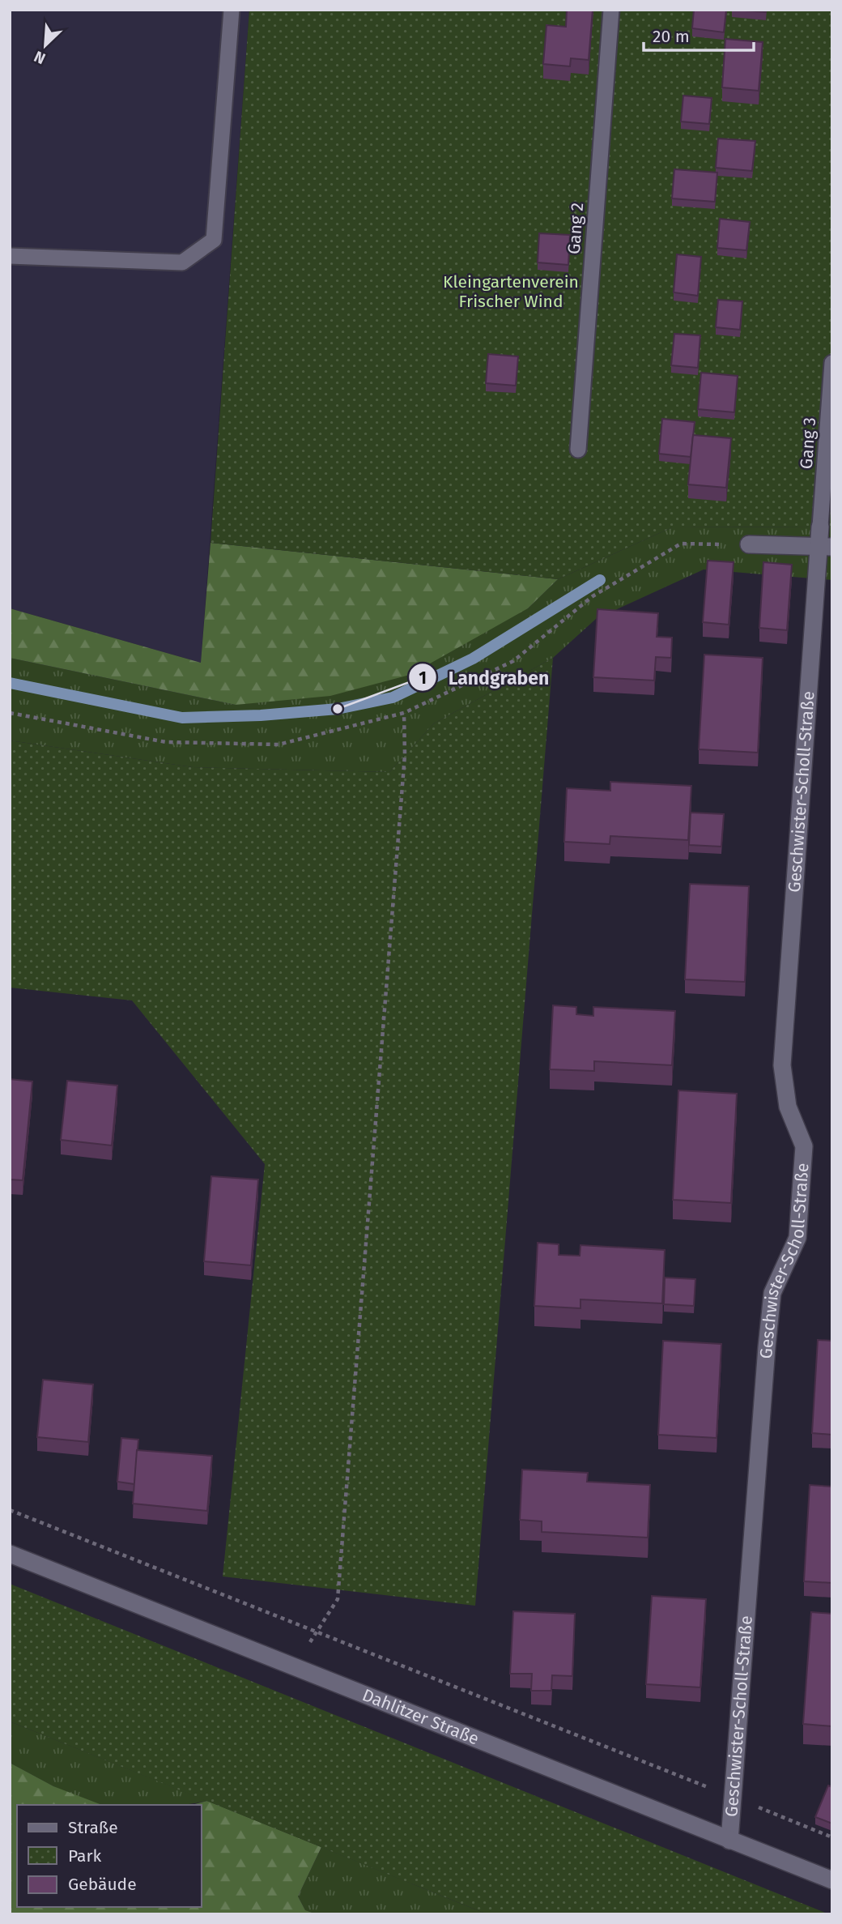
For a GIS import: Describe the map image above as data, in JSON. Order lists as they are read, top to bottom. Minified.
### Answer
{"streets":{"street":["Geschwister-Scholl-Straße","Dahlitzer Straße"],"lane":["Gang 2","Gang 3"]},"crossings":[["Gang 3","Geschwister-Scholl-Straße"],["Geschwister-Scholl-Straße","Dahlitzer Straße"]],"parks":["Kleingartenverein Frischer Wind"],"places":["Landgraben"],"legend":["Straße","Park","Gebäude"],"scale_bar":"20 m","north":"bottom left"}
